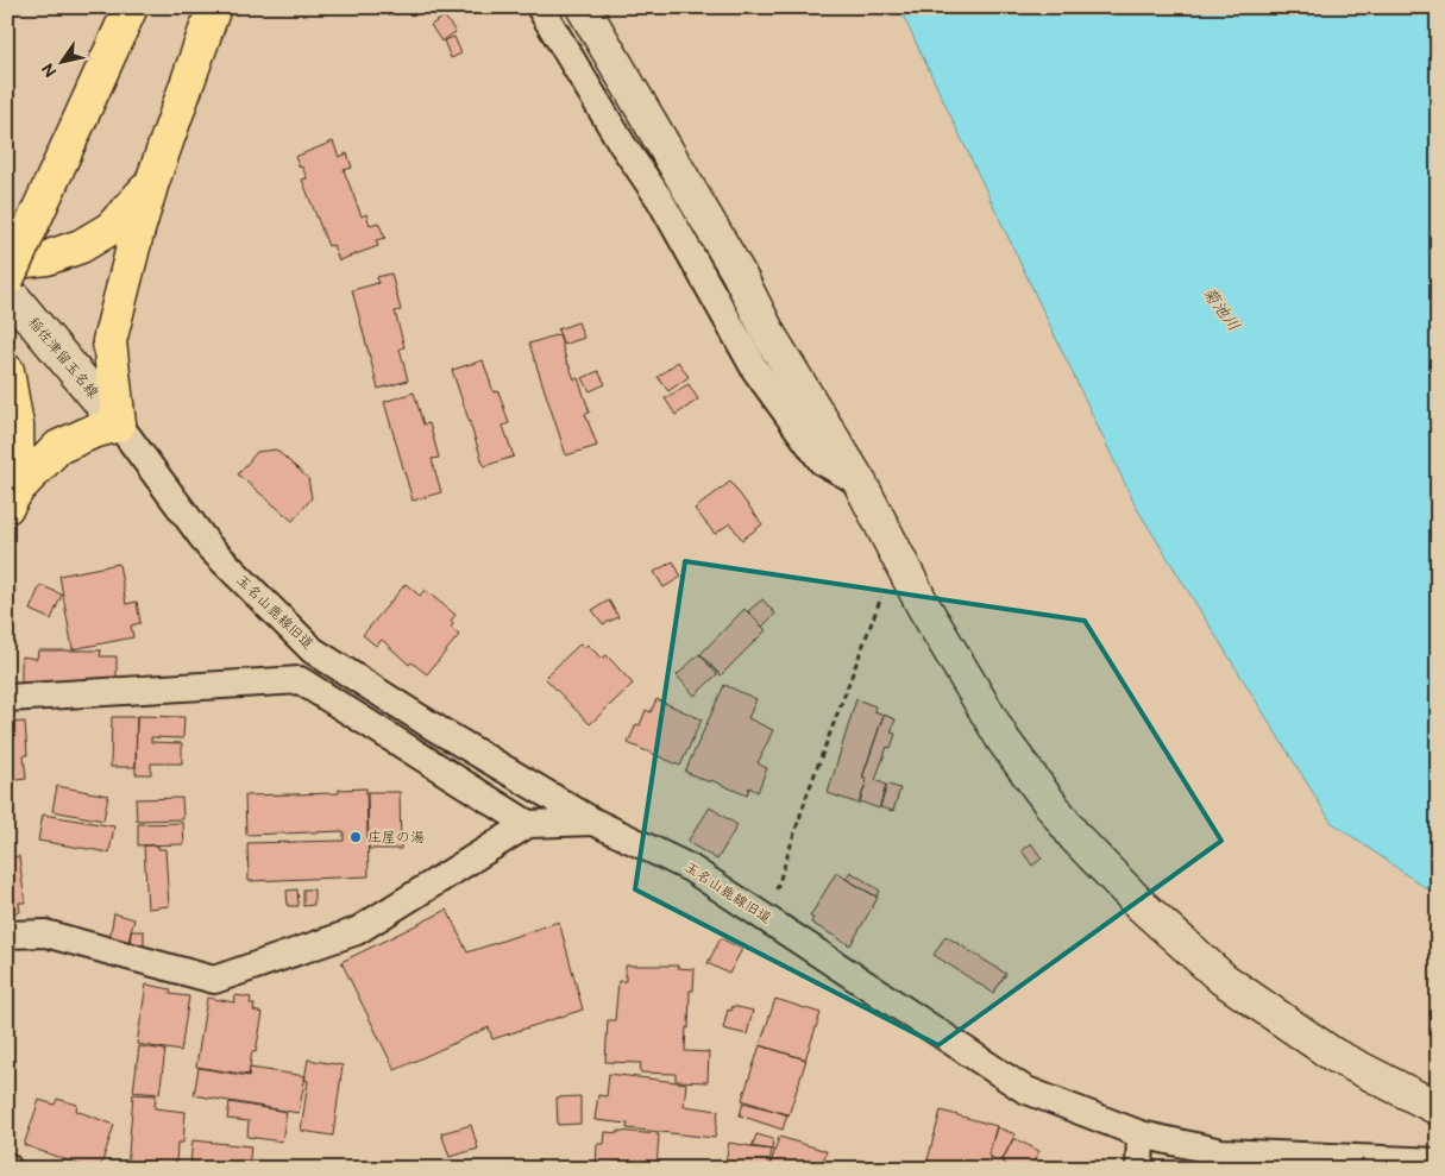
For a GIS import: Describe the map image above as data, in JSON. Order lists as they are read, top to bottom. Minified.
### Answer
{"streets":{"street":["稲佐津留玉名線","玉名山鹿線旧道"]},"crossings":[["稲佐津留玉名線","玉名山鹿線旧道"]],"water":["菊池川"],"places":["庄屋の湯"],"north":"bottom left"}
